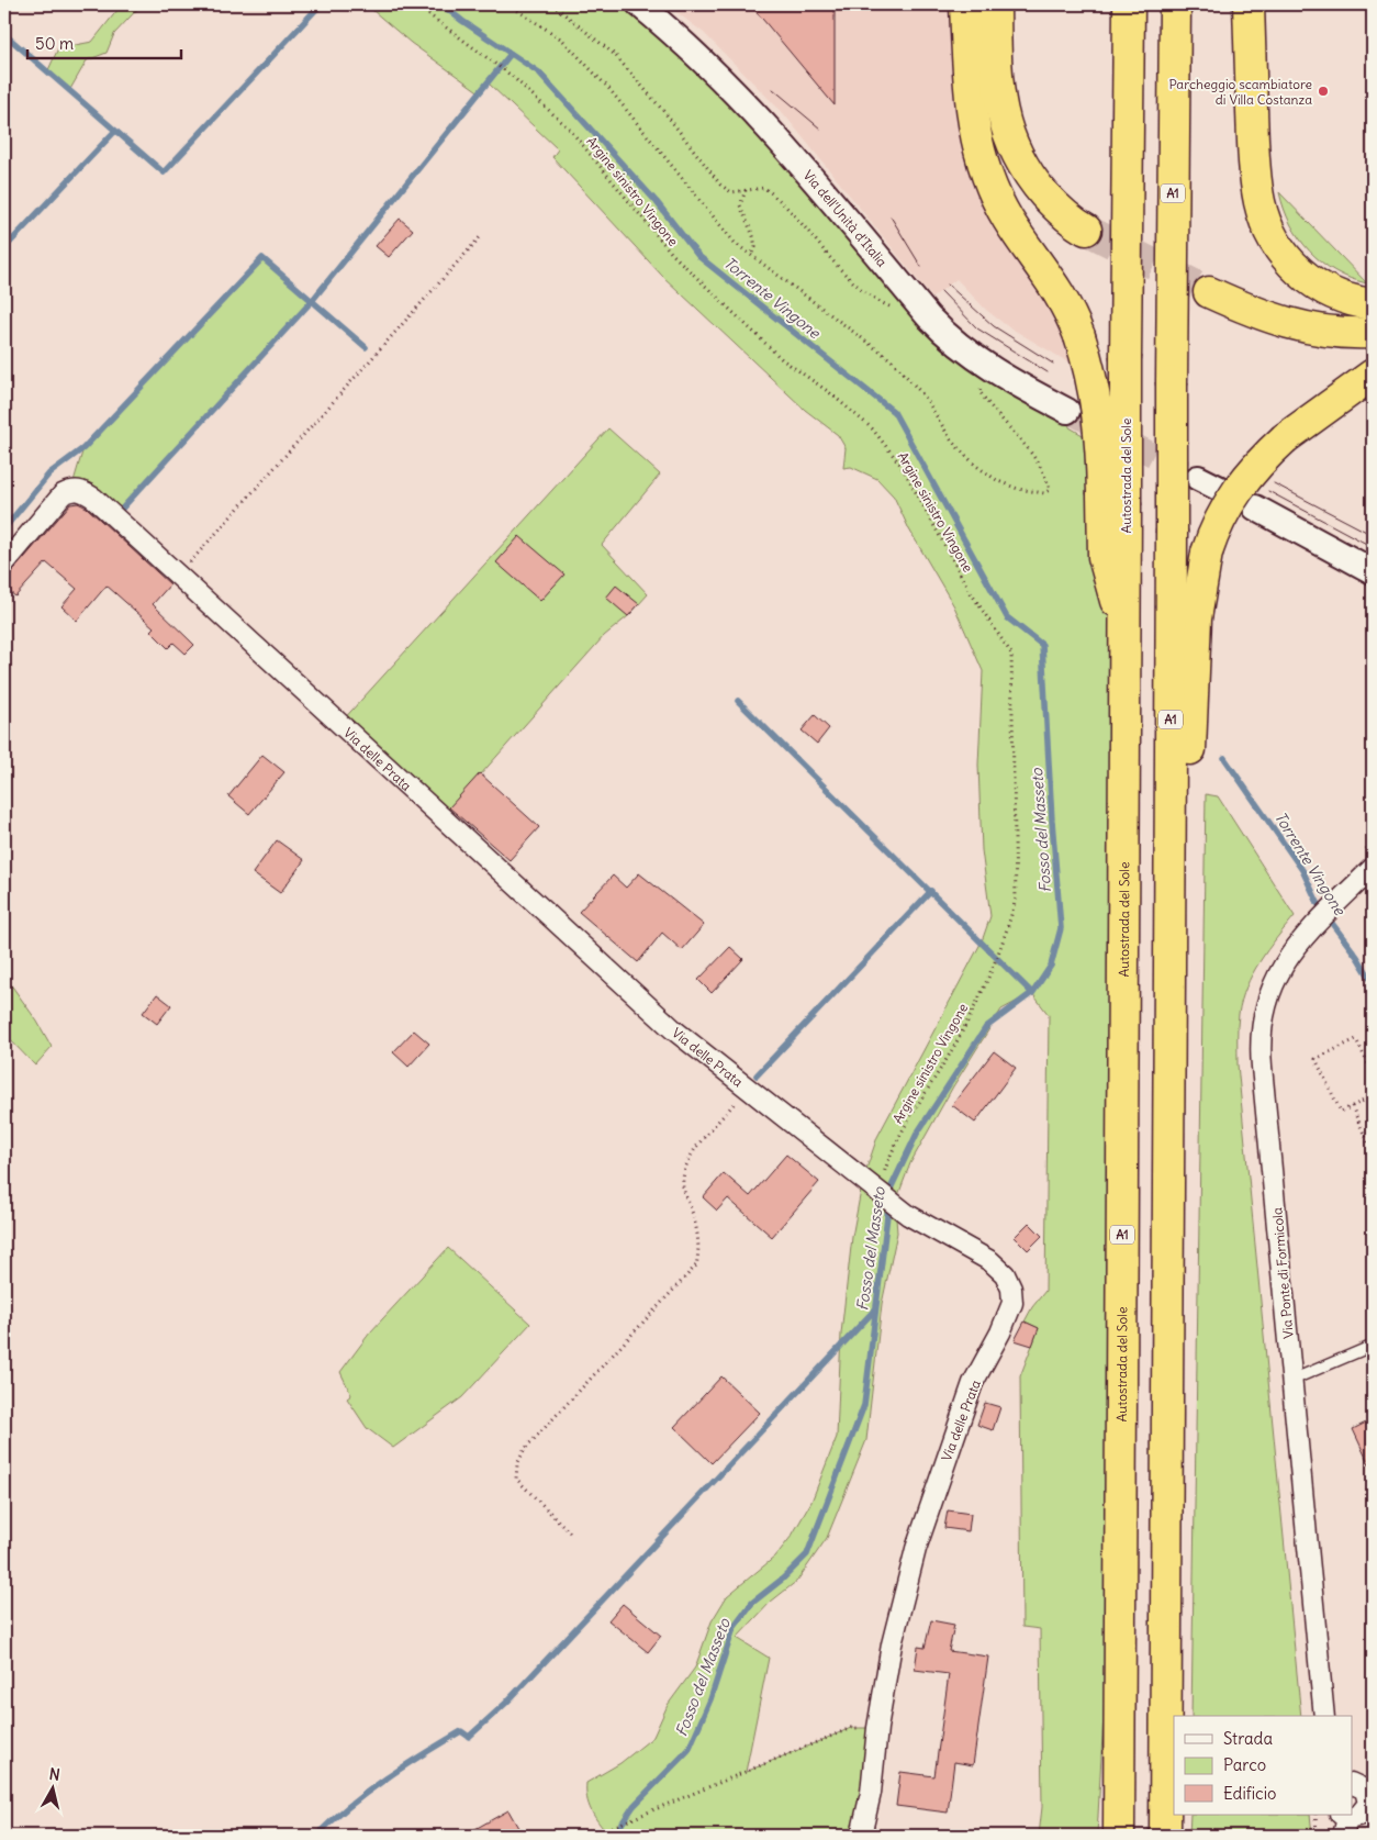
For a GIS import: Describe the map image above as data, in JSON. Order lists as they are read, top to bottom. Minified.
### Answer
{"streets":{"highway":["A1","Autostrada del Sole"],"street":["Via dell'Unità d'Italia","Via delle Prata","Via Ponte di Formicola"],"path":["Argine sinistro Vingone"]},"crossings":[["Argine sinistro Vingone","Via delle Prata"]],"water":["Torrente Vingone","Fosso del Masseto"],"places":["Parcheggio scambiatore di Villa Costanza"],"legend":["Strada","Parco","Edificio"],"scale_bar":"50 m","north":"top"}
